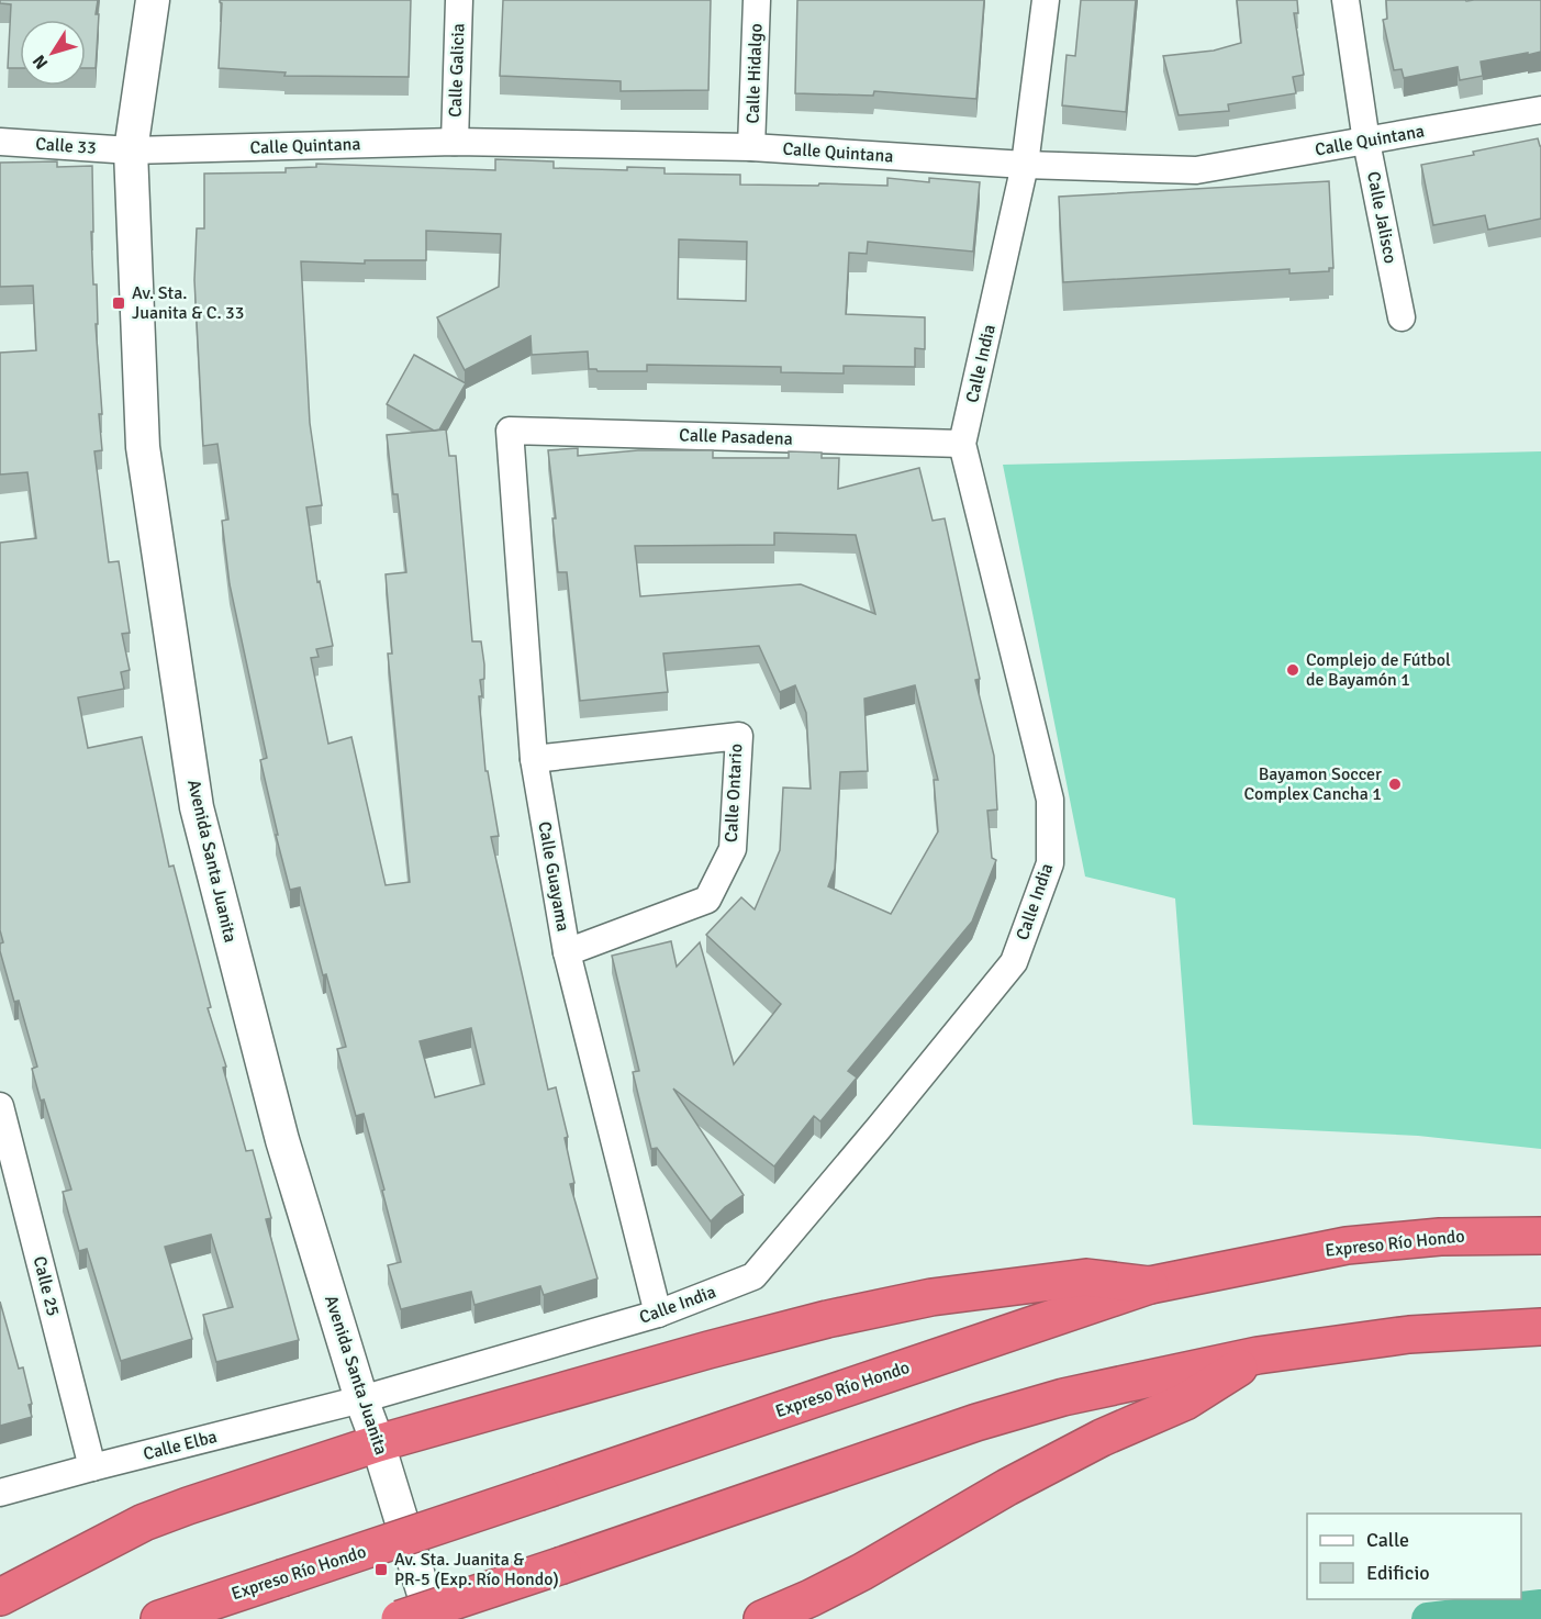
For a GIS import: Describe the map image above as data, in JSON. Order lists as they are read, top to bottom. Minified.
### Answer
{"streets":{"highway":["Expreso Río Hondo"],"street":["Calle Galicia","Calle Hidalgo","Calle Quintana","Calle 33","Calle Jalisco","Calle India","Calle Pasadena","Calle Ontario","Avenida Santa Juanita","Calle Guayama","Calle 25","Calle Elba"]},"crossings":[["Calle Galicia","Calle Quintana"],["Calle Hidalgo","Calle Quintana"],["Calle Quintana","Calle 33"],["Calle Quintana","Calle Jalisco"],["Calle Quintana","Calle India"],["Calle Quintana","Avenida Santa Juanita"],["Calle 33","Avenida Santa Juanita"],["Calle India","Calle Pasadena"],["Calle India","Avenida Santa Juanita"],["Calle India","Calle Guayama"],["Calle India","Calle Elba"],["Calle Pasadena","Calle Guayama"],["Calle Ontario","Calle Guayama"],["Avenida Santa Juanita","Calle Elba"],["Calle 25","Calle Elba"]],"places":{"transit":["Av. Sta. Juanita & C. 33","Av. Sta. Juanita & PR-5 (Exp. Río Hondo)"],"other":["Complejo de Fútbol de Bayamón 1","Bayamon Soccer Complex Cancha 1"]},"legend":["Calle","Edificio"],"north":"bottom left"}
